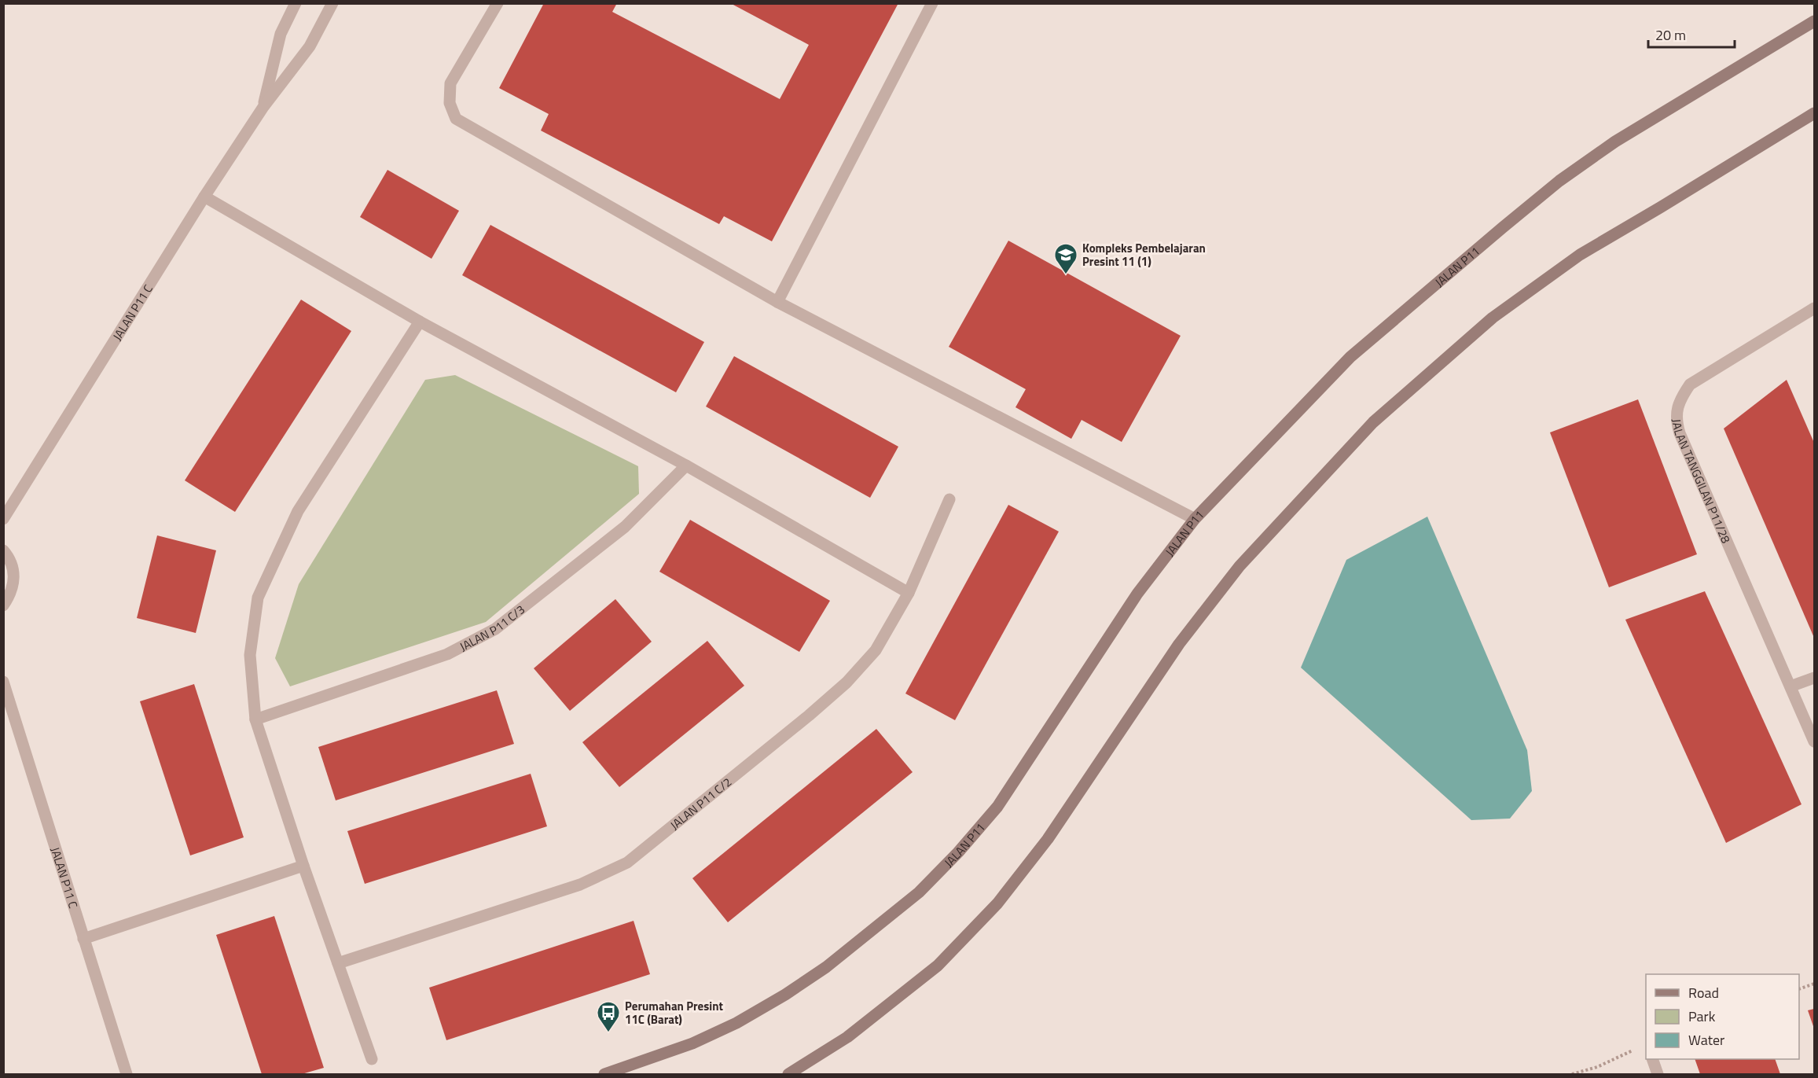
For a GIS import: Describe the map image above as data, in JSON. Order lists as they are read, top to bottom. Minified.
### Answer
{"streets":{"main road":["JALAN P11"],"street":["JALAN P11 C","JALAN TANGGILAN P11/28","JALAN P11 C/3","JALAN P11 C/2"]},"places":{"school or university":["Kompleks Pembelajaran Presint 11 (1)"],"bus stop":["Perumahan Presint 11C (Barat)"]},"legend":["Road","Park","Water"],"scale_bar":"20 m"}
